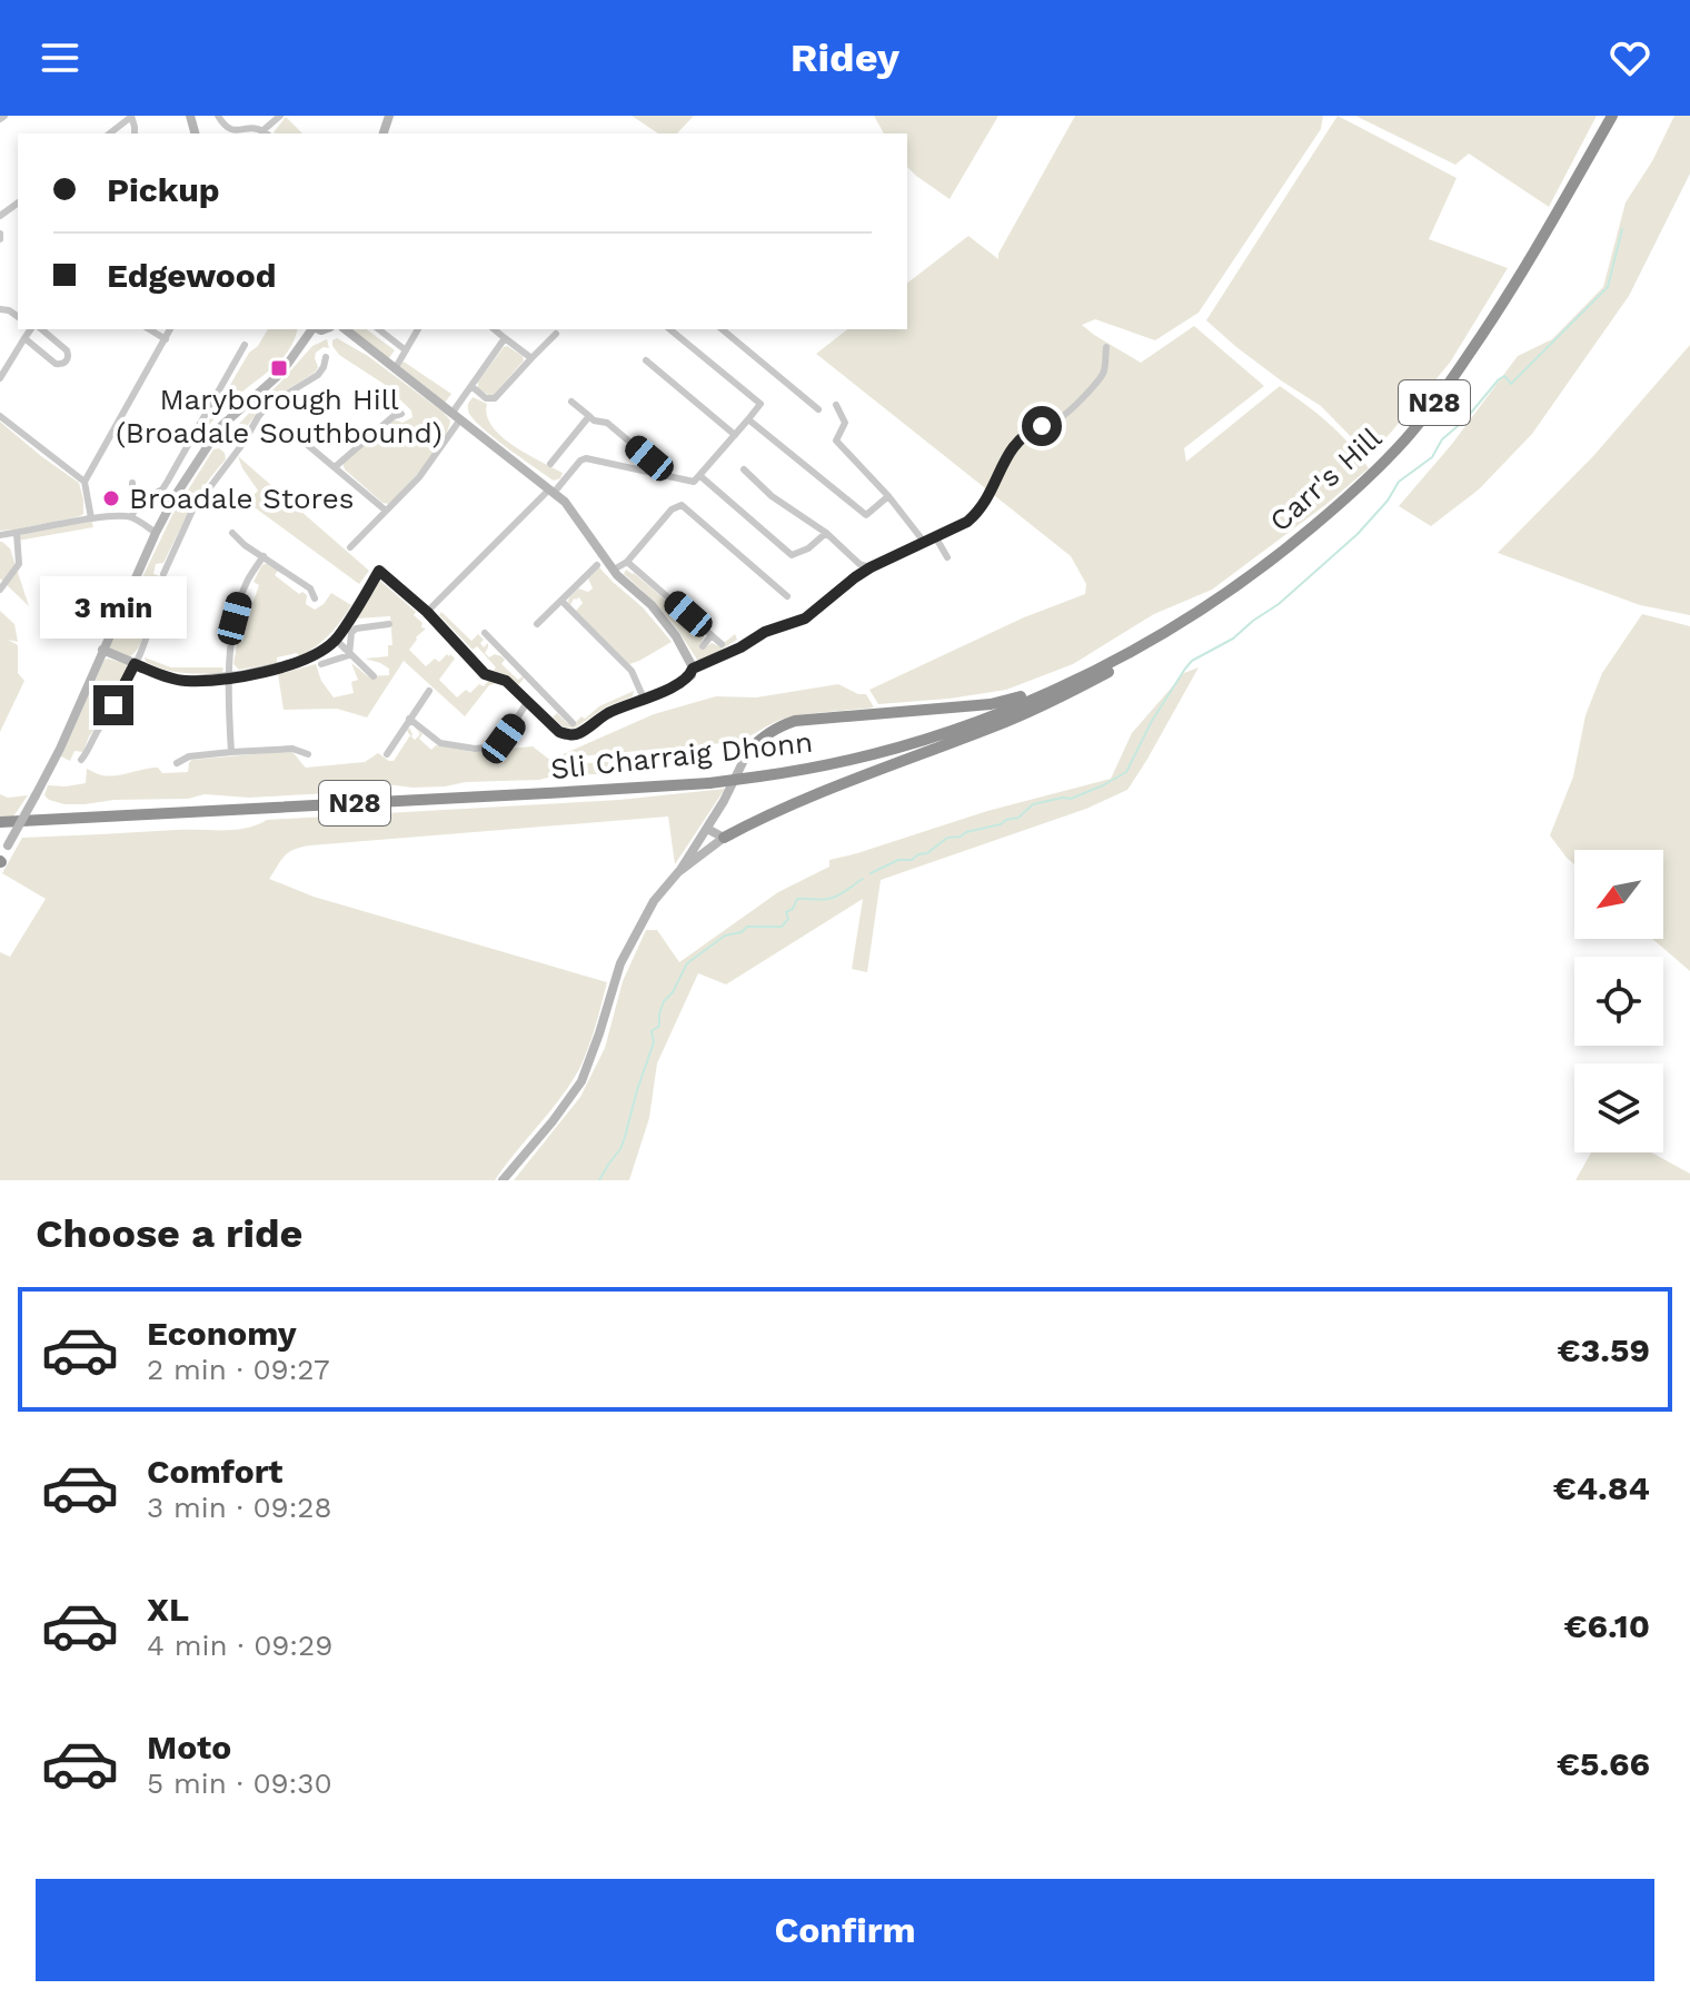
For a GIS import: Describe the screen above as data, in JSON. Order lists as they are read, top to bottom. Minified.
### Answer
{"streets":{"highway":["N28","Carr's Hill","Sli Charraig Dhonn"]},"crossings":[["N28","Carr's Hill"],["N28","Sli Charraig Dhonn"],["Carr's Hill","Sli Charraig Dhonn"]],"places":{"transit":["Maryborough Hill (Broadale Southbound)"],"other":["Broadale Stores"]},"north":"bottom left","page":{"header":"Ridey","banner":["Pickup","Edgewood"],"bubble":"3 min","heading":"Choose a ride","list":[{"name":"Economy","note":"2 min · 09:27","value":"€3.59"},{"name":"Comfort","note":"3 min · 09:28","value":"€4.84"},{"name":"XL","note":"4 min · 09:29","value":"€6.10"},{"name":"Moto","note":"5 min · 09:30","value":"€5.66"}],"buttons":"Confirm"}}
